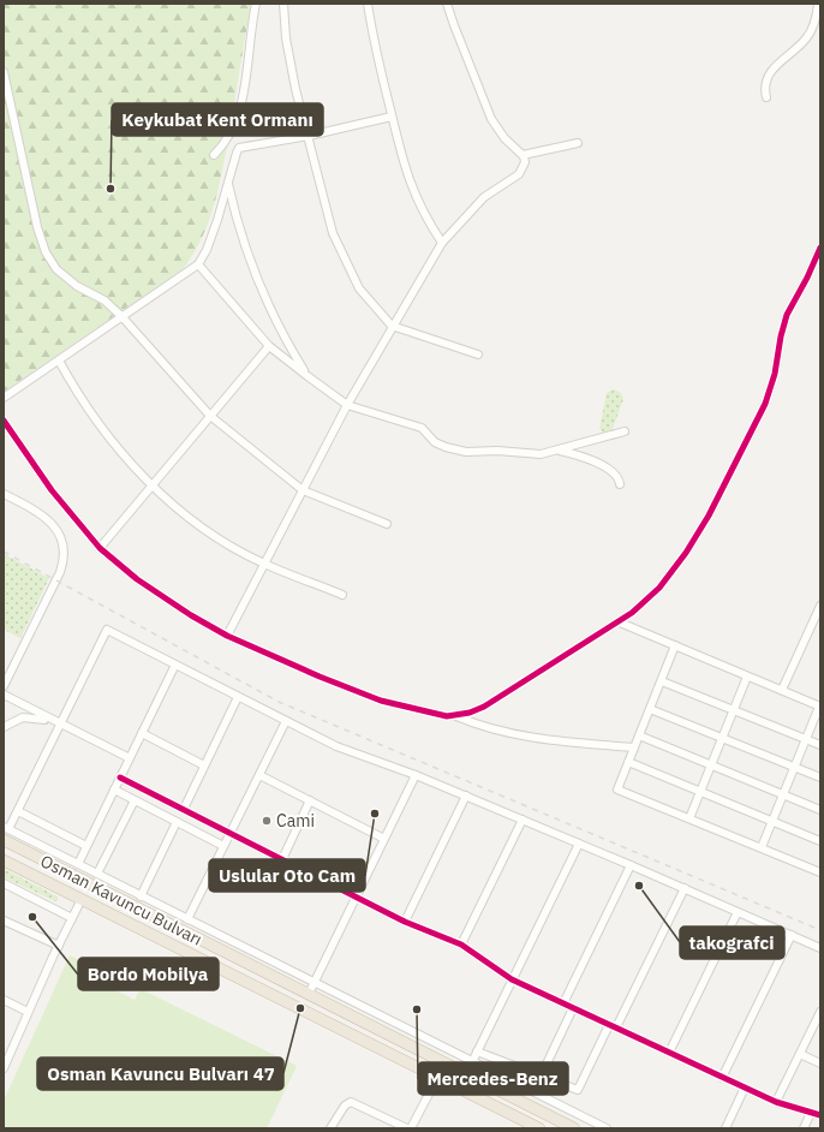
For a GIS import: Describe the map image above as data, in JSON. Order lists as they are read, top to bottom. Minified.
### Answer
{"streets":{"highway":["Osman Kavuncu Bulvarı"]},"places":["Keykubat Kent Ormanı","Uslular Oto Cam","Cami","takografci","Bordo Mobilya","Osman Kavuncu Bulvarı 47","Mercedes-Benz"]}
